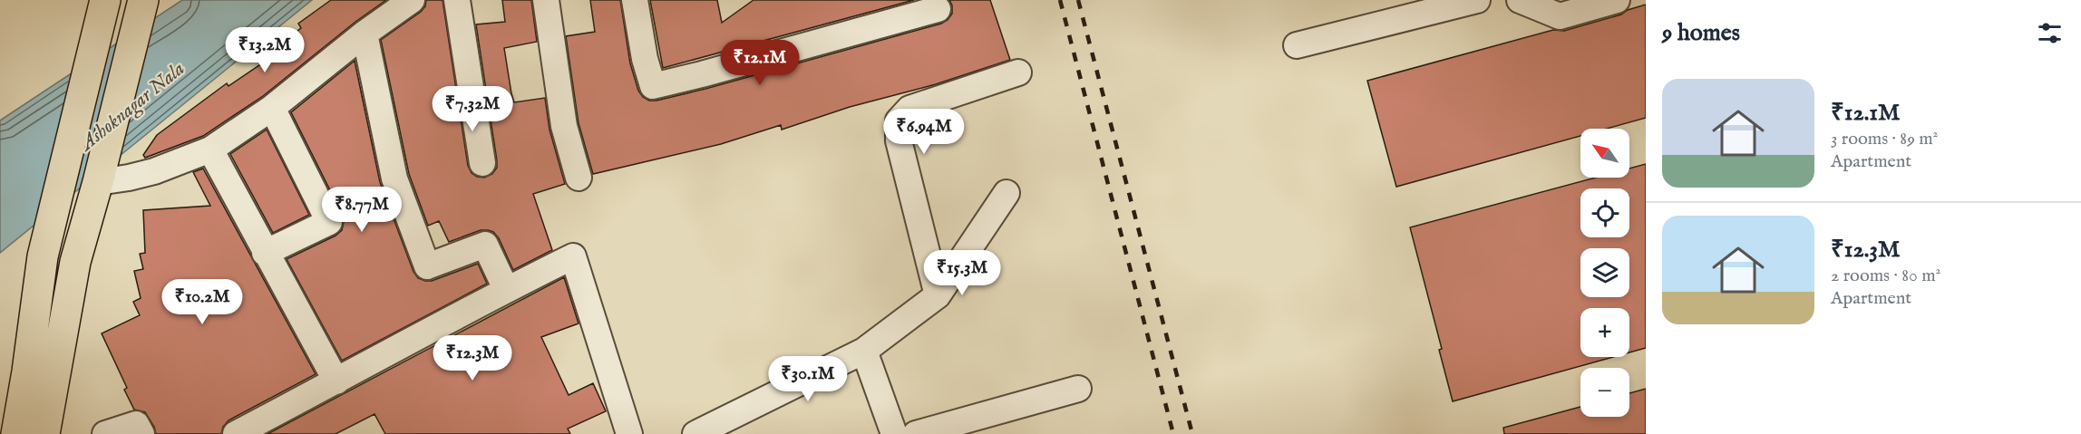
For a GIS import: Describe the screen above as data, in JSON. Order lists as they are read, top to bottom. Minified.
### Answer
{"water":["Ashoknagar Nala"],"north":"top left","page":{"heading":"9 homes","price":["₹13.2M","₹12.1M","₹7.32M","₹6.94M","₹8.77M","₹15.3M","₹10.2M","₹12.3M","₹30.1M"],"list":[{"name":"₹12.1M","note":"3 rooms · 89 m² · Apartment"},{"name":"₹12.3M","note":"2 rooms · 80 m² · Apartment"}],"map_buttons":["+","−"]}}
